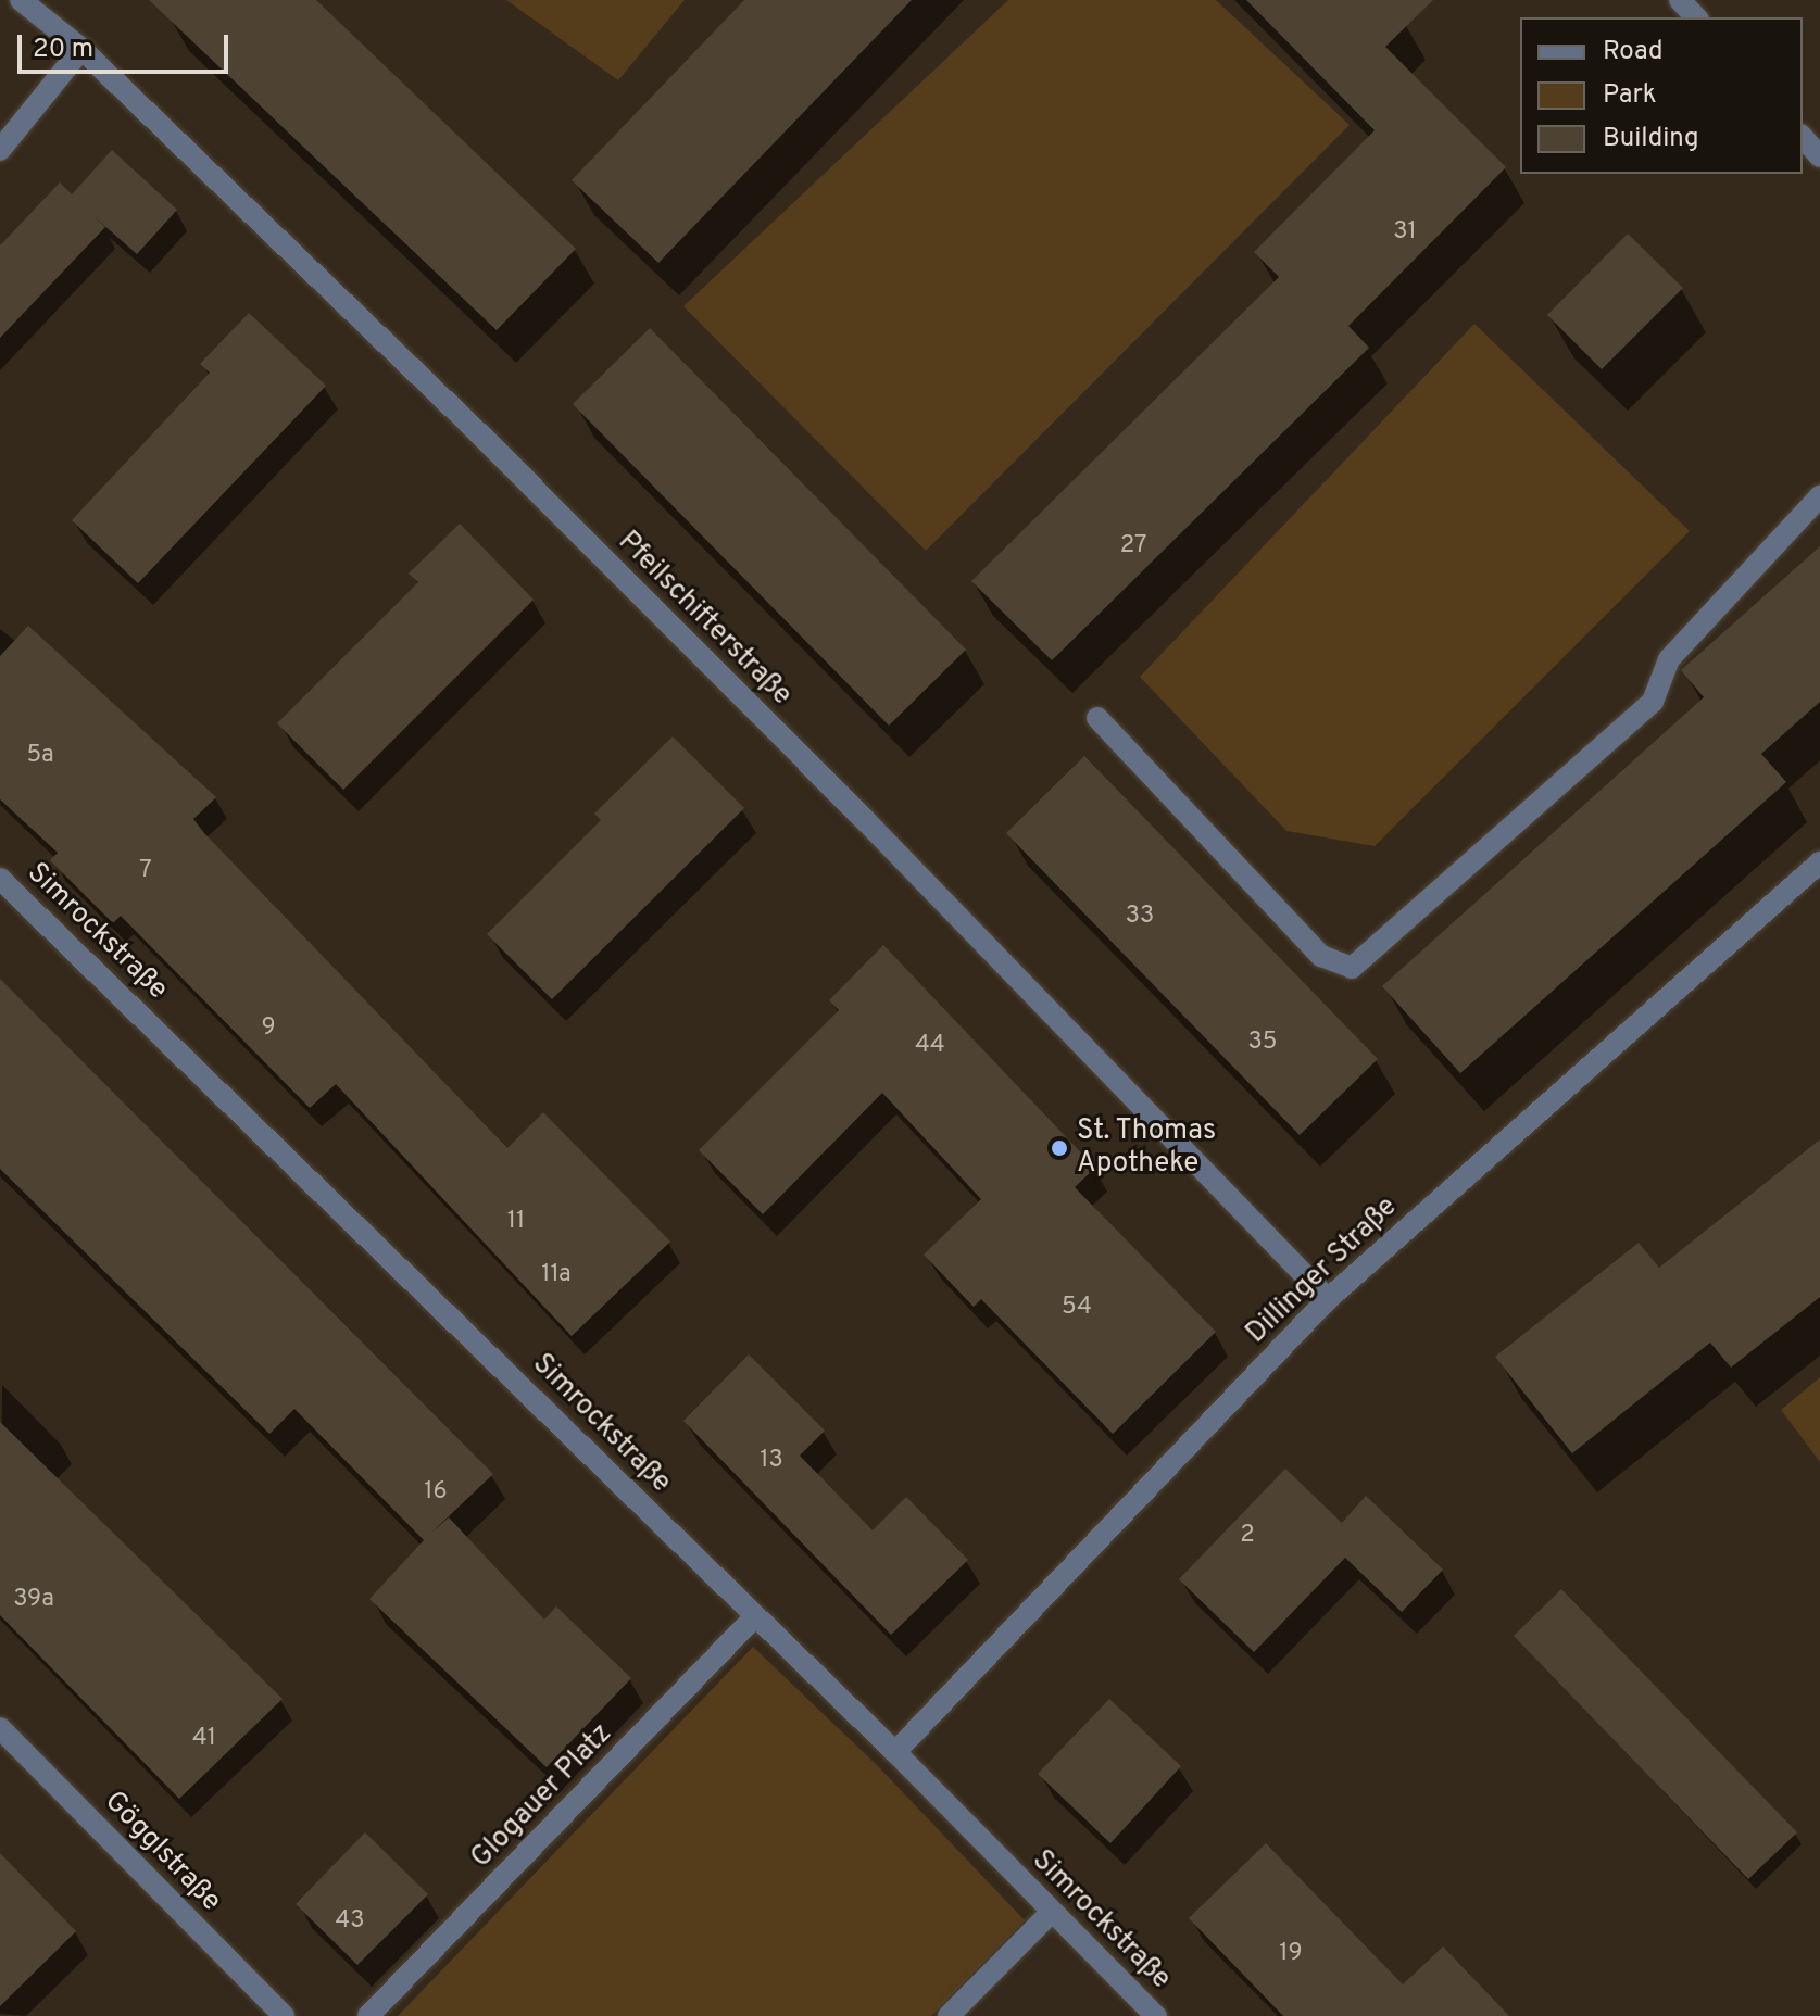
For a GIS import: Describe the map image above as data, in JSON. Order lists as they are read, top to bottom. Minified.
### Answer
{"streets":{"street":["Pfeilschifterstraße","Simrockstraße","Dillinger Straße","Glogauer Platz","Gögglstraße"]},"crossings":[["Pfeilschifterstraße","Dillinger Straße"],["Simrockstraße","Dillinger Straße"],["Simrockstraße","Glogauer Platz"]],"places":["St. Thomas Apotheke"],"house_numbers":["31","27","5a","7","33","9","35","44","11","11a","54","13","16","2","39a","41","43","19"],"legend":["Road","Park","Building"],"scale_bar":"20 m"}
